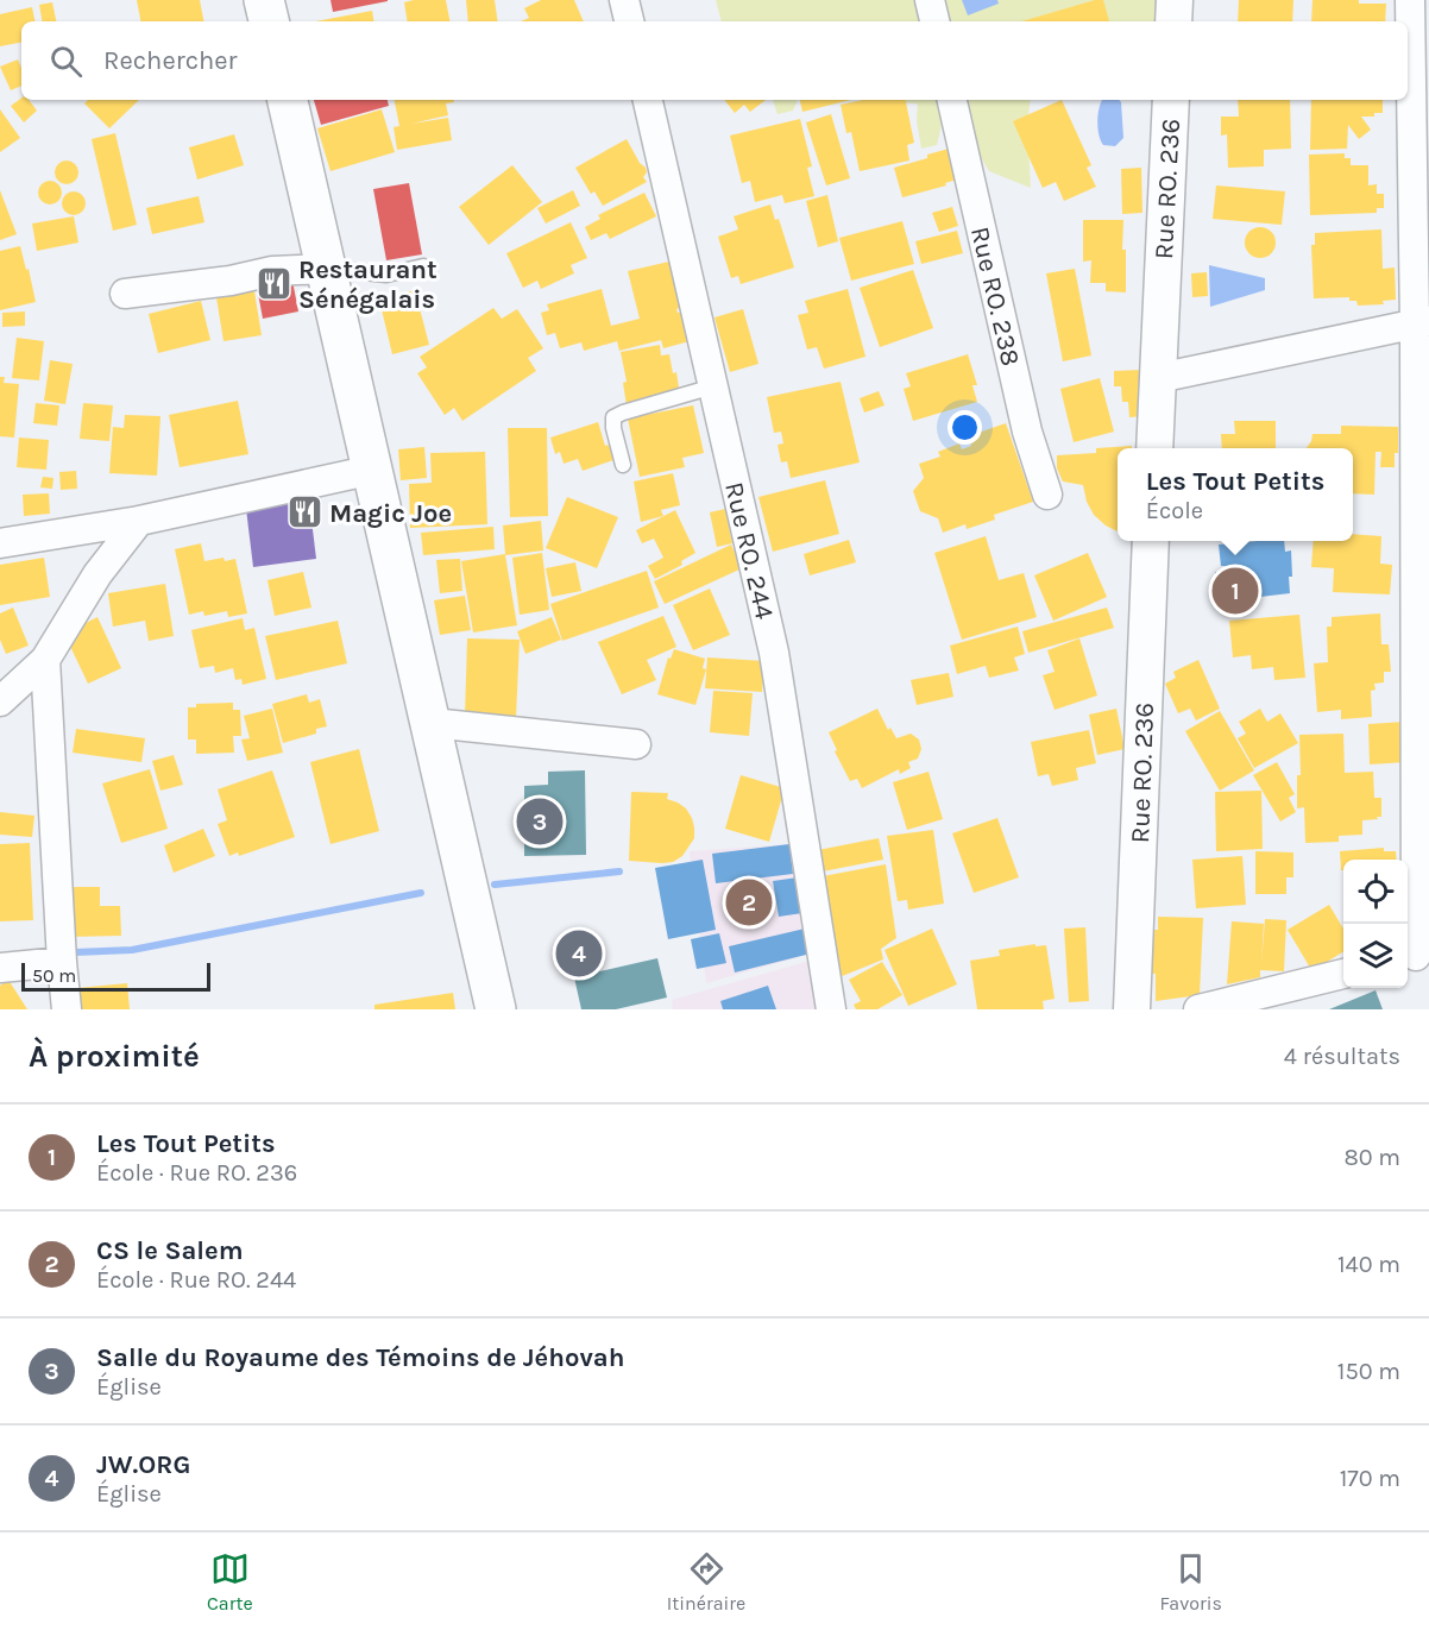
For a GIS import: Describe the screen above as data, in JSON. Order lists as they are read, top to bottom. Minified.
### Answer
{"streets":{"street":["Rue RO. 236","Rue RO. 238","Rue RO. 244"]},"places":{"restaurant":["Restaurant Sénégalais","Magic Joe"]},"scale_bar":"50 m","page":{"search":"Rechercher","popup":["Les Tout Petits","École"],"pins":["1","3","2","4"],"scale":"50 m","heading":["À proximité","4 résultats"],"list":[{"mark":"1","name":"Les Tout Petits","note":"École · Rue RO. 236","value":"80 m"},{"mark":"2","name":"CS le Salem","note":"École · Rue RO. 244","value":"140 m"},{"mark":"3","name":"Salle du Royaume des Témoins de Jéhovah","note":"Église","value":"150 m"},{"mark":"4","name":"JW.ORG","note":"Église","value":"170 m"}],"nav":["Carte","Itinéraire","Favoris"]}}
